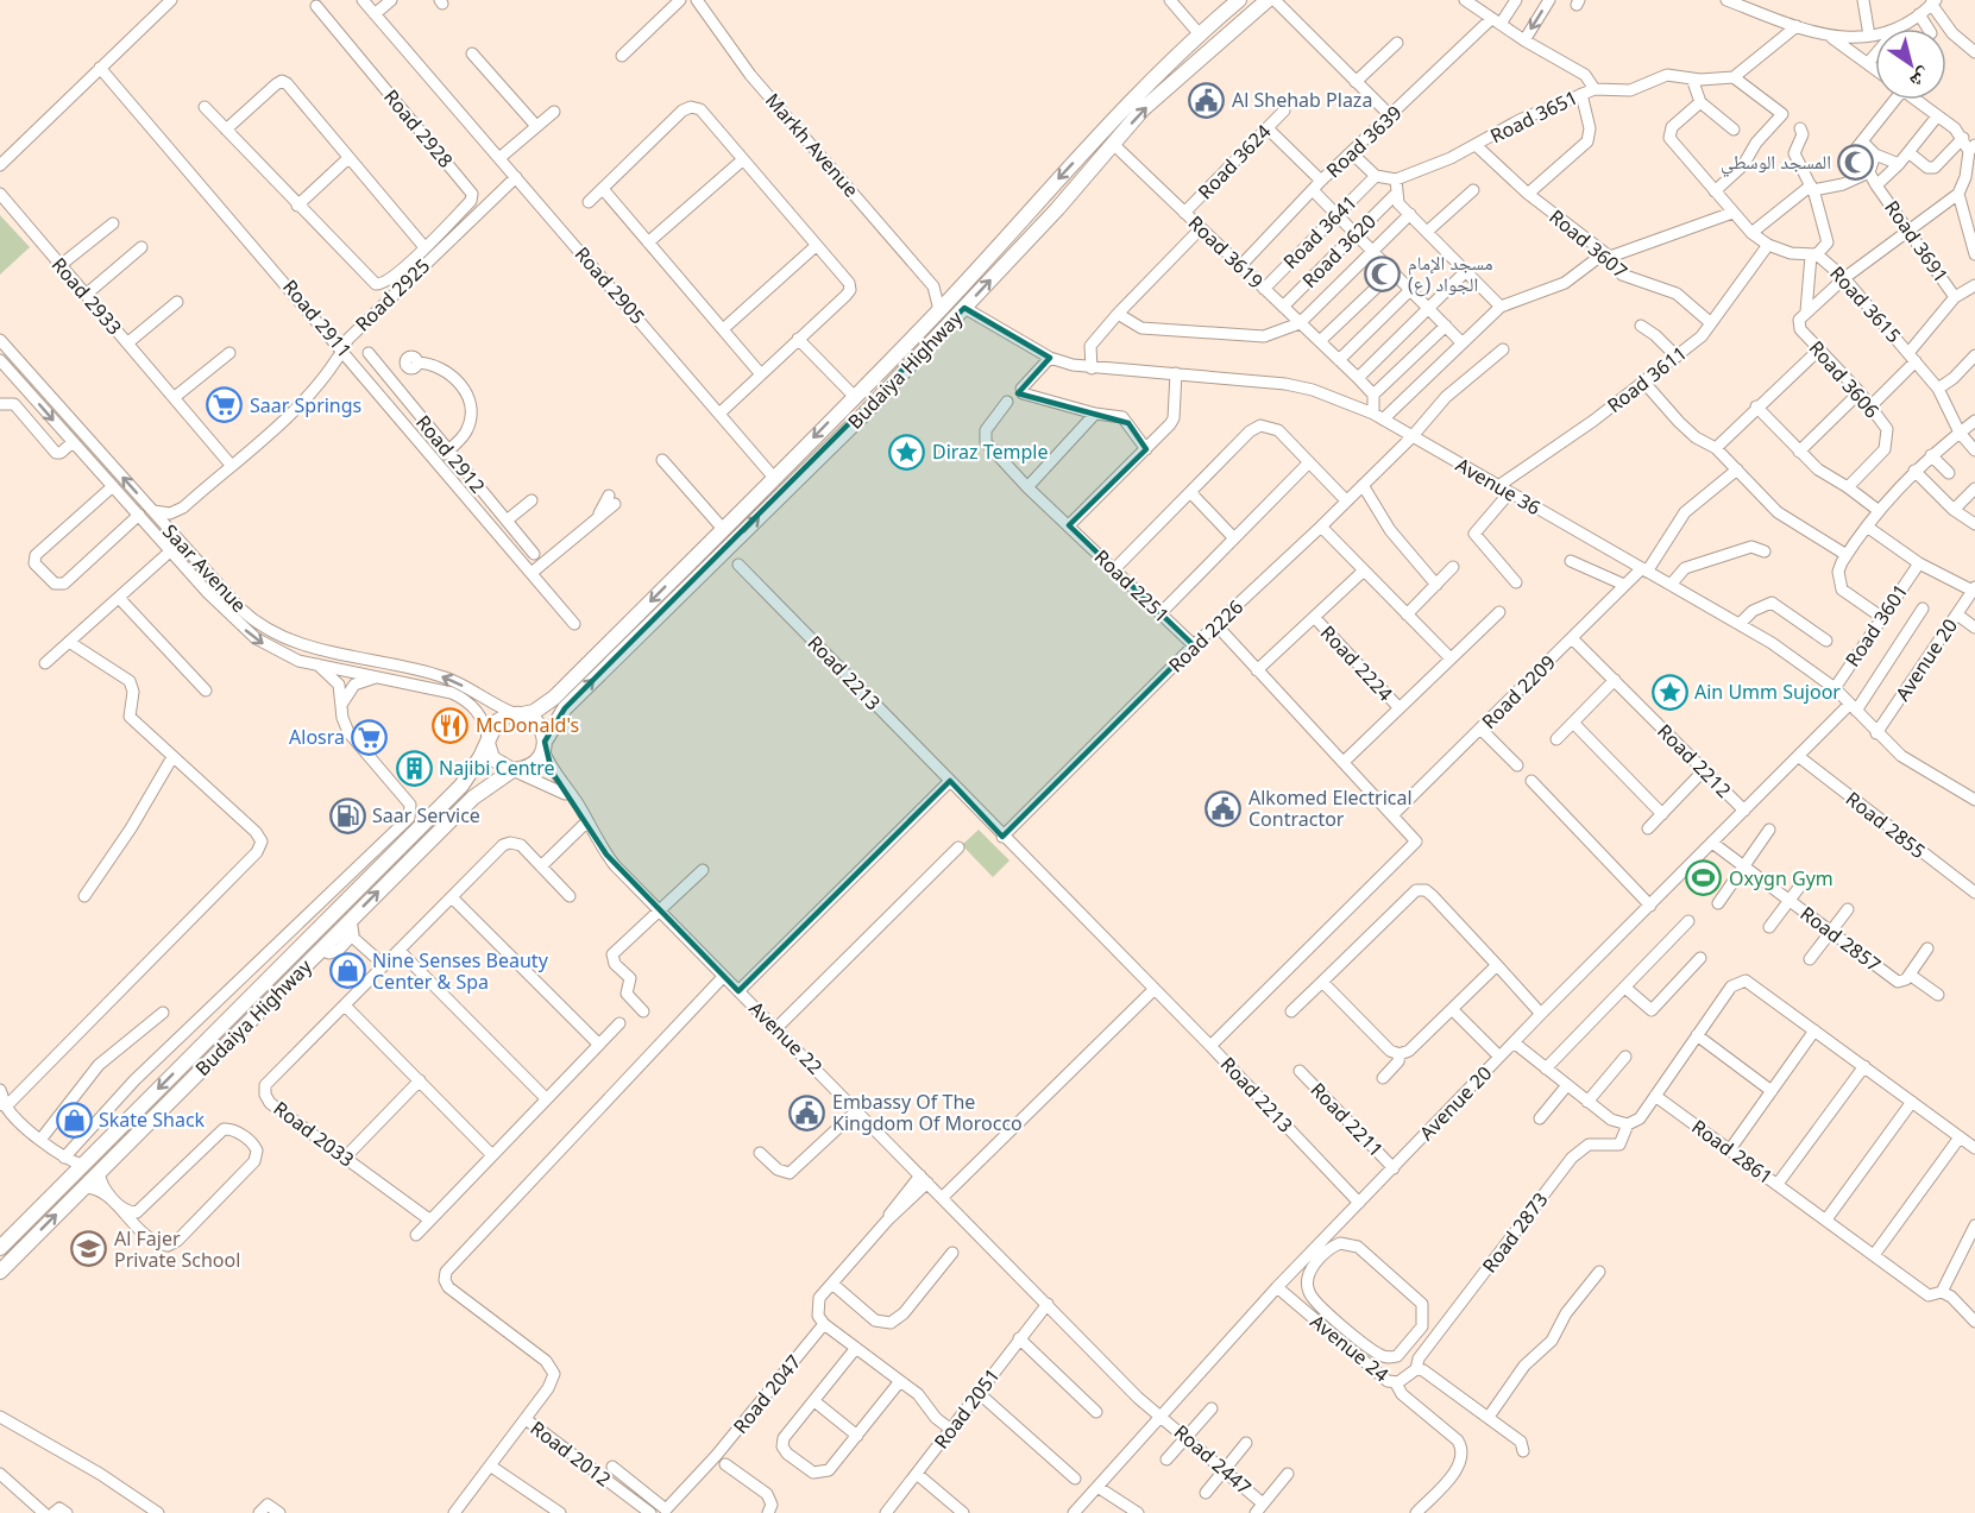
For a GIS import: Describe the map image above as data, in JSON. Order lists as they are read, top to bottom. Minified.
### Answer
{"streets":{"main road":["Budaiya Highway"],"street":["Road 3651","Road 2928","Road 3639","Markh Avenue","Road 3624","Road 3641","Road 3691","Road 3607","Road 3620","Road 3619","Road 2905","Road 2925","Road 2933","Road 3615","Road 2911","Road 3611","Road 3606","Road 2912","Avenue 36","Saar Avenue","Road 2251","Road 3601","Road 2226","Avenue 20","Road 2224","Road 2213","Road 2209","Road 2212","Road 2855","Road 2857","Avenue 22","Road 2211","Road 2033","Road 2861","Road 2873","Avenue 24","Road 2047","Road 2051","Road 2012","Road 2447"]},"crossings":[["Road 3651","Road 3607"],["Road 3639","Road 3619"],["Markh Avenue","Budaiya Highway"],["Road 3624","Road 3619"],["Road 3641","Road 3619"],["Road 3691","Road 3606"],["Road 3607","Road 3611"],["Road 3620","Road 3619"],["Road 3619","Budaiya Highway"],["Road 2905","Road 2925"],["Road 2905","Budaiya Highway"],["Road 2925","Road 2933"],["Road 2925","Road 2911"],["Road 3615","Road 3611"],["Road 3615","Road 3606"],["Budaiya Highway","Avenue 36"],["Budaiya Highway","Saar Avenue"],["Budaiya Highway","Avenue 22"],["Road 3611","Avenue 36"],["Avenue 36","Road 3601"],["Avenue 36","Road 2226"],["Avenue 36","Avenue 20"],["Avenue 36","Road 2209"],["Saar Avenue","Avenue 22"],["Road 2251","Road 2226"],["Road 3601","Avenue 20"],["Road 2226","Road 2213"],["Avenue 20","Road 2213"],["Avenue 20","Road 2212"],["Avenue 20","Road 2855"],["Avenue 20","Road 2857"],["Avenue 20","Avenue 22"],["Avenue 20","Road 2211"],["Avenue 20","Avenue 24"],["Avenue 20","Road 2447"],["Road 2209","Road 2212"],["Avenue 22","Road 2051"],["Avenue 22","Road 2447"],["Road 2873","Avenue 24"]],"places":{"public building":["Al Shehab Plaza","Alkomed Electrical Contractor","Embassy Of The Kingdom Of Morocco"],"mosque":["المسجد الوسطي","مسجد الإمام الجواد (ع)"],"supermarket":["Saar Springs","Alosra"],"place":["Diraz Temple","Ain Umm Sujoor"],"restaurant":["McDonald's"],"building":["Najibi Centre"],"fuel station":["Saar Service"],"sports":["Oxygn Gym"],"shop":["Nine Senses Beauty Center & Spa","Skate Shack"],"school or university":["Al Fajer Private School"]},"north":"bottom right"}
